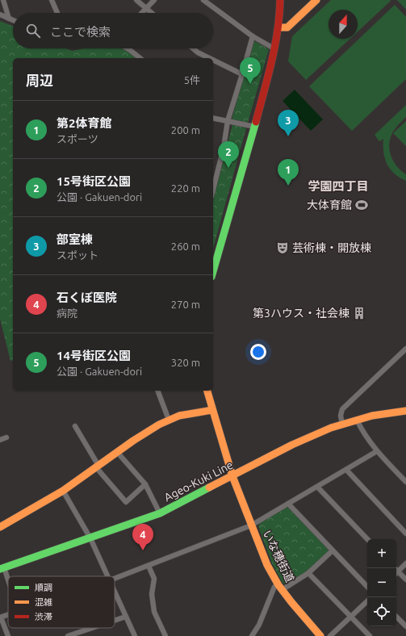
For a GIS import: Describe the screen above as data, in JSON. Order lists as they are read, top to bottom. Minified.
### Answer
{"streets":{"street":["Ageo-Kuki Line","いな穂街道"]},"crossings":[["Ageo-Kuki Line","いな穂街道"]],"districts":["学園四丁目"],"places":{"sports":["大体育館"],"theatre":["芸術棟・開放棟"],"building":["第3ハウス・社会棟"]},"legend":["順調","混雑","渋滞"],"north":"top","page":{"search":"ここで検索","pins":["5","3","2","1","4"],"heading":["周辺","5件"],"list":[{"mark":"1","name":"第2体育館","note":"スポーツ","value":"200 m"},{"mark":"2","name":"15号街区公園","note":"公園 · Gakuen-dori","value":"220 m"},{"mark":"3","name":"部室棟","note":"スポット","value":"260 m"},{"mark":"4","name":"石くぼ医院","note":"病院","value":"270 m"},{"mark":"5","name":"14号街区公園","note":"公園 · Gakuen-dori","value":"320 m"}],"map_buttons":["+","−"]}}
